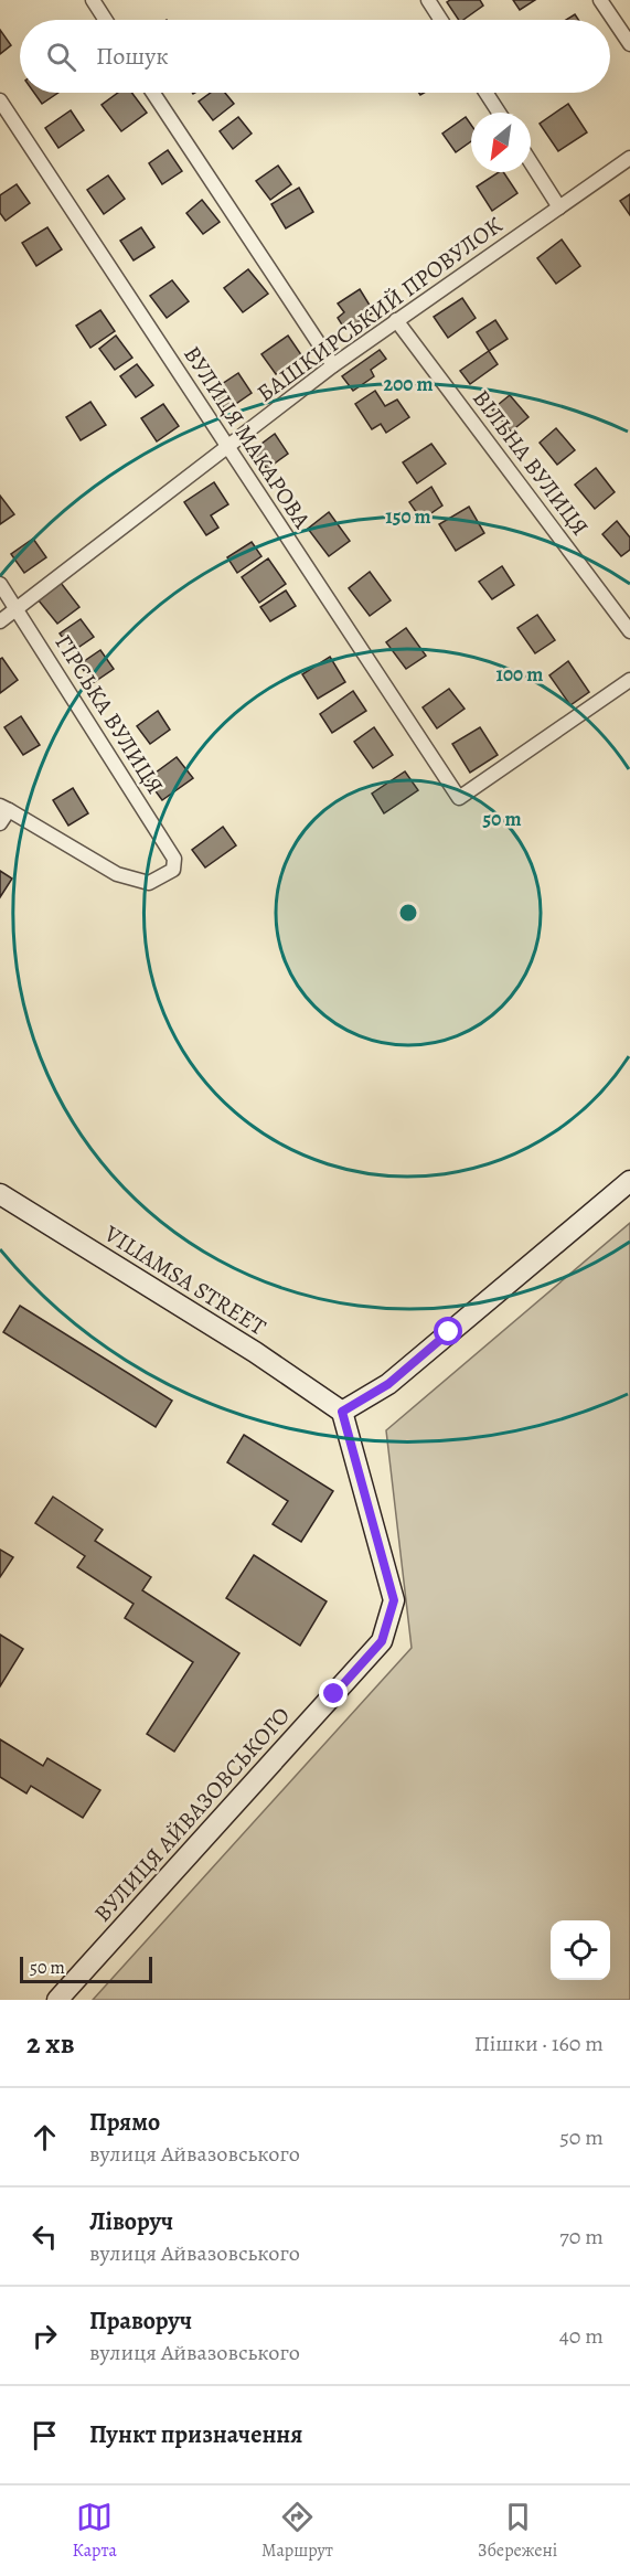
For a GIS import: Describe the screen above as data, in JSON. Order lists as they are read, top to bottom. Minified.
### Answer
{"streets":{"street":["БАШКИРСЬКИЙ ПРОВУЛОК","ВУЛИЦЯ МАКАРОВА","ВІЛЬНА ВУЛИЦЯ","ГІРСЬКА ВУЛИЦЯ","VILIAMSA STREET","ВУЛИЦЯ АЙВАЗОВСЬКОГО"]},"crossings":[["БАШКИРСЬКИЙ ПРОВУЛОК","ВУЛИЦЯ МАКАРОВА"],["БАШКИРСЬКИЙ ПРОВУЛОК","ВІЛЬНА ВУЛИЦЯ"],["БАШКИРСЬКИЙ ПРОВУЛОК","ГІРСЬКА ВУЛИЦЯ"],["VILIAMSA STREET","ВУЛИЦЯ АЙВАЗОВСЬКОГО"]],"scale_bar":"50 m","north":"bottom left","page":{"search":"Пошук","scale":"50 m","heading":["2 хв","Пішки · 160 m"],"list":[["Прямо","вулиця Айвазовського","50 m"],["Ліворуч","вулиця Айвазовського","70 m"],["Праворуч","вулиця Айвазовського","40 m"],"Пункт призначення"],"nav":["Карта","Маршрут","Збережені"]},"rings":["200 m","150 m","100 m","50 m"]}
